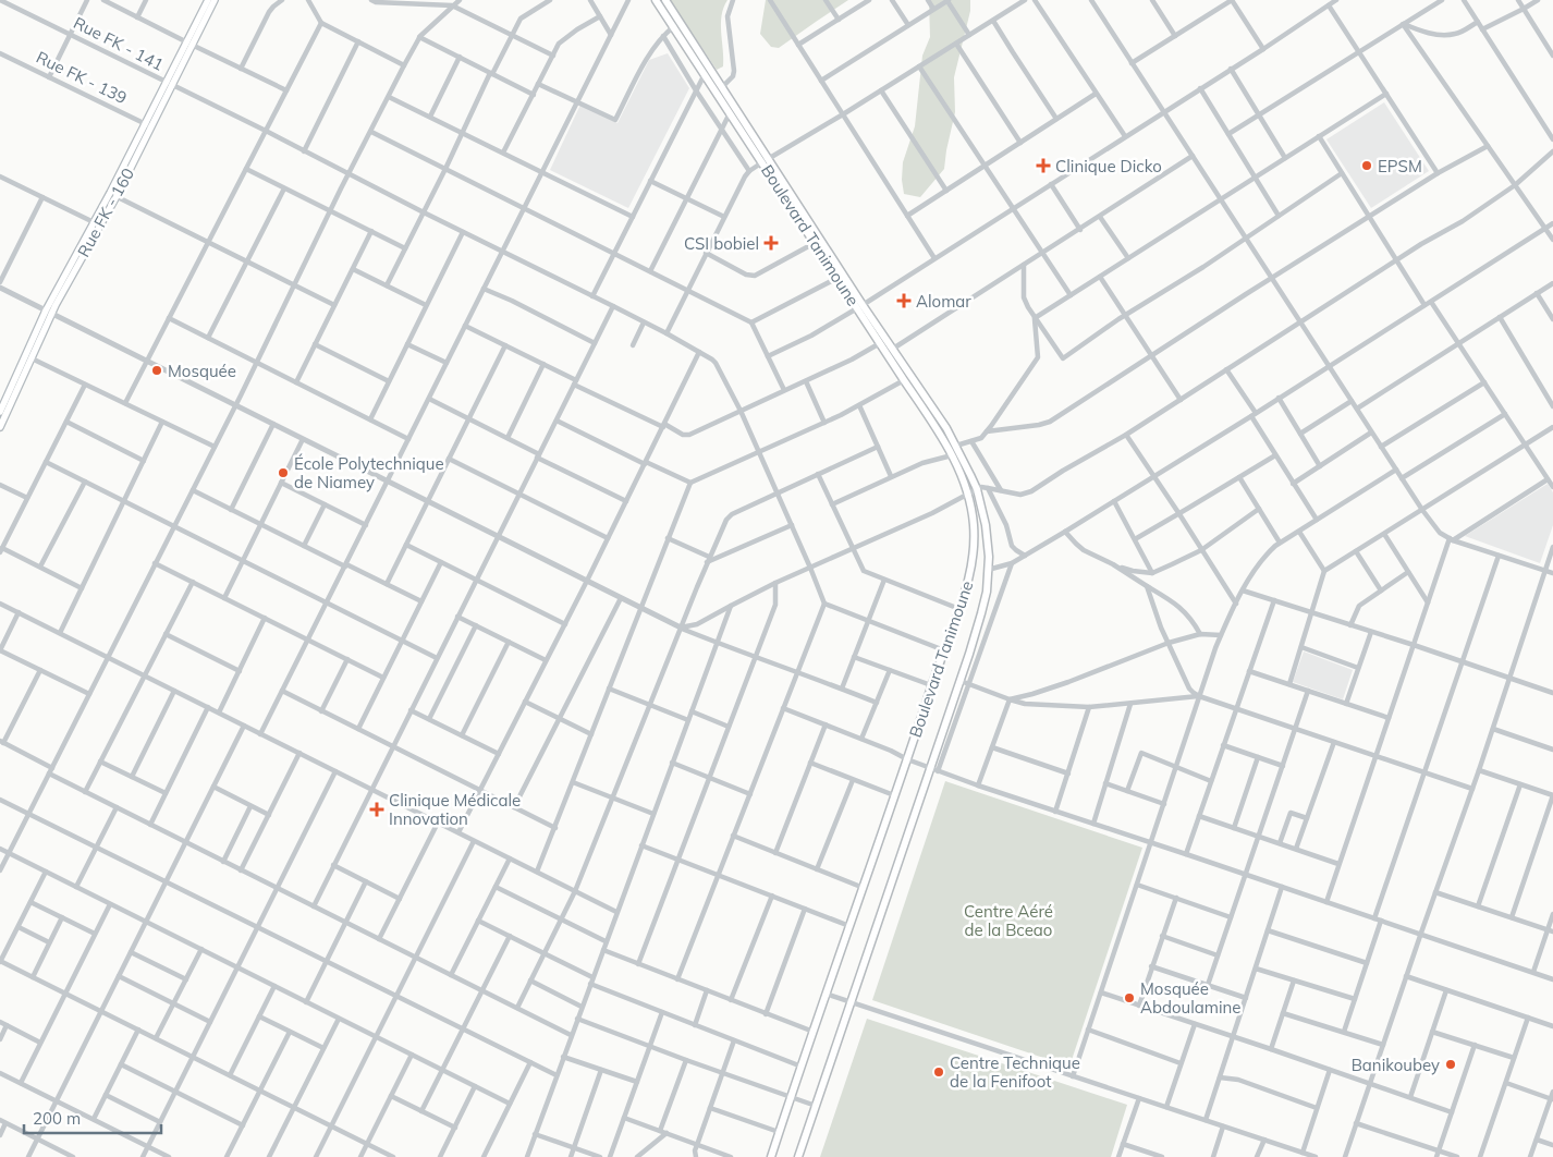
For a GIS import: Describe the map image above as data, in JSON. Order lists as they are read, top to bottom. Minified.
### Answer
{"streets":{"main road":["Rue FK - 160","Boulevard Tanimoune"],"street":["Rue FK - 141","Rue FK - 139"]},"crossings":[["Rue FK - 141","Rue FK - 160"],["Rue FK - 139","Rue FK - 160"]],"parks":["Centre Aéré de la Bceao"],"places":{"health":["Clinique Dicko","CSI bobiel","Alomar","Clinique Médicale Innovation"],"other":["EPSM","Mosquée","École Polytechnique de Niamey","Mosquée Abdoulamine","Banikoubey","Centre Technique de la Fenifoot"]},"scale_bar":"200 m"}
